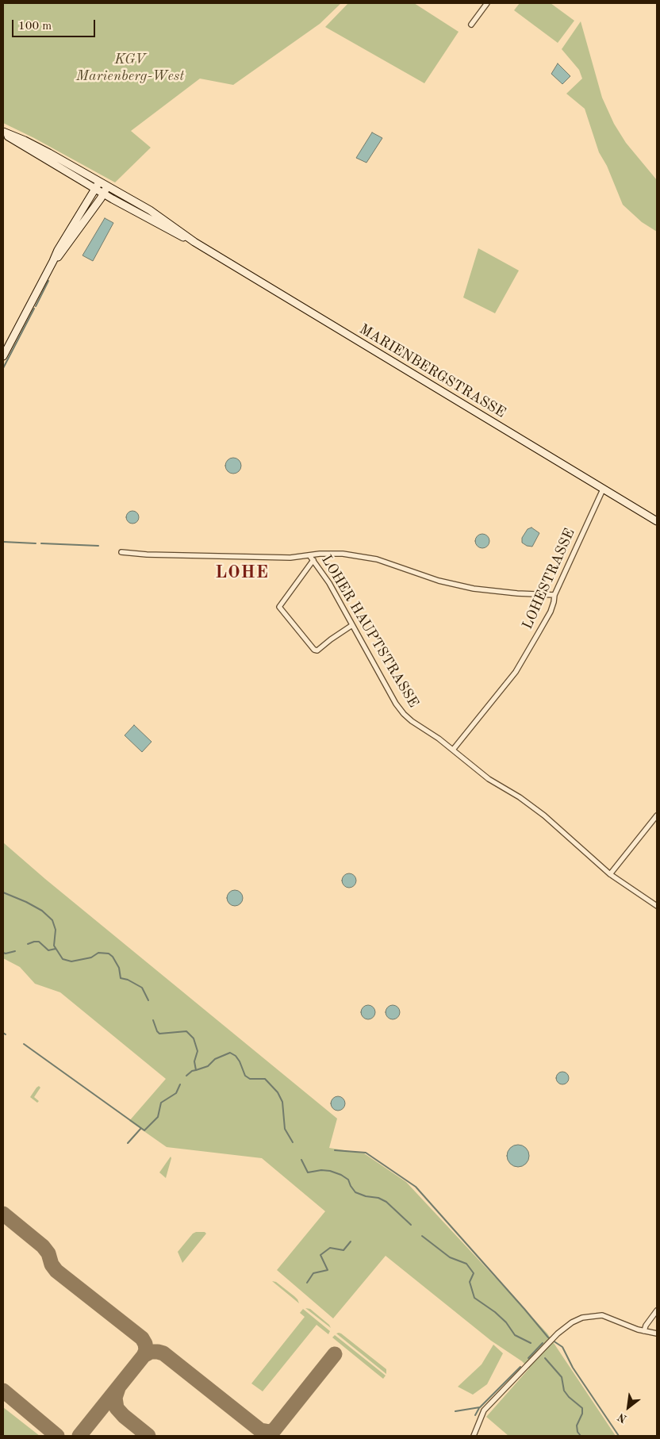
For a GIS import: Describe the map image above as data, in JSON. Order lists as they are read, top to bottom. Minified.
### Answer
{"streets":{"main road":["MARIENBERGSTRASSE"],"street":["LOHESTRASSE","LOHER HAUPTSTRASSE"]},"crossings":[["MARIENBERGSTRASSE","LOHESTRASSE"],["LOHESTRASSE","LOHER HAUPTSTRASSE"]],"districts":["LOHE"],"parks":["KGV Marienberg-West"],"scale_bar":"100 m","north":"bottom left"}
